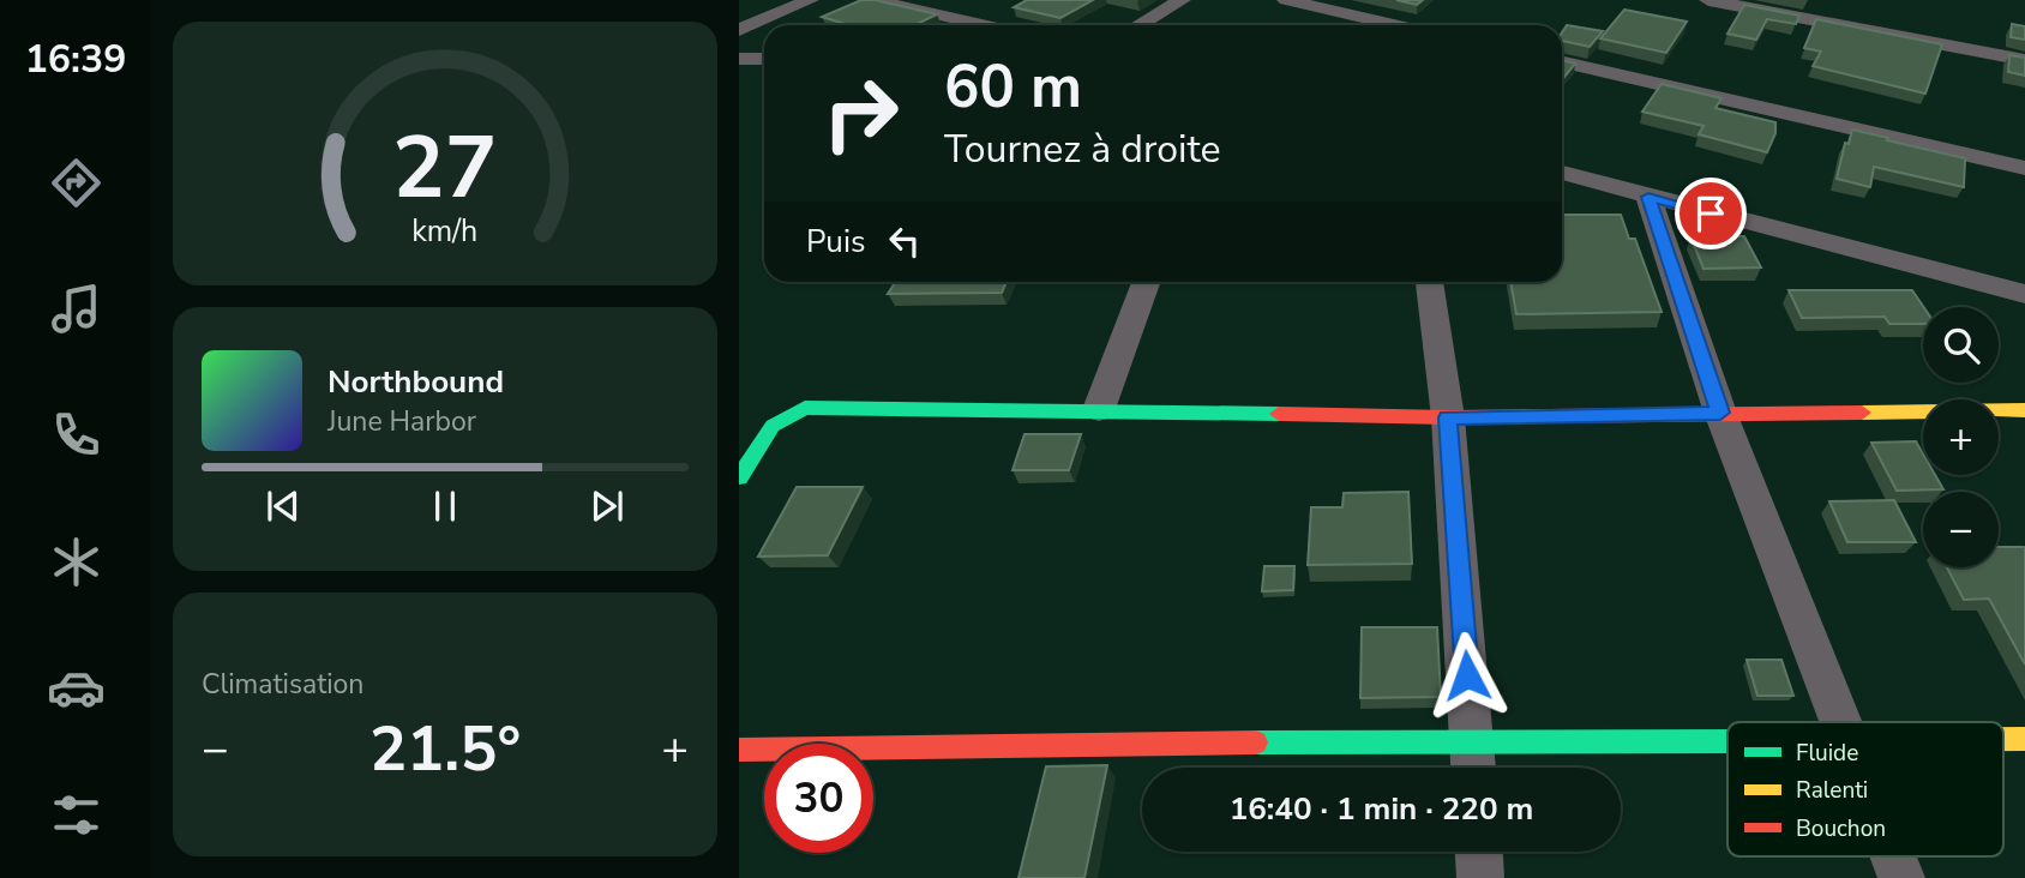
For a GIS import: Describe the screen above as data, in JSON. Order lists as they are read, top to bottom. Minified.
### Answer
{"legend":["Fluide","Ralenti","Bouchon"],"page":{"tabs":"16:39","turn":["60 m","Tournez à droite"],"then":"Puis","map_buttons":["+","−"],"song":["Northbound","June Harbor"],"tile":"Climatisation","heat":["−","21.5°","+"],"limit":"30","trip":"16:40 · 1 min · 220 m","gauge":["27","km/h"]}}
